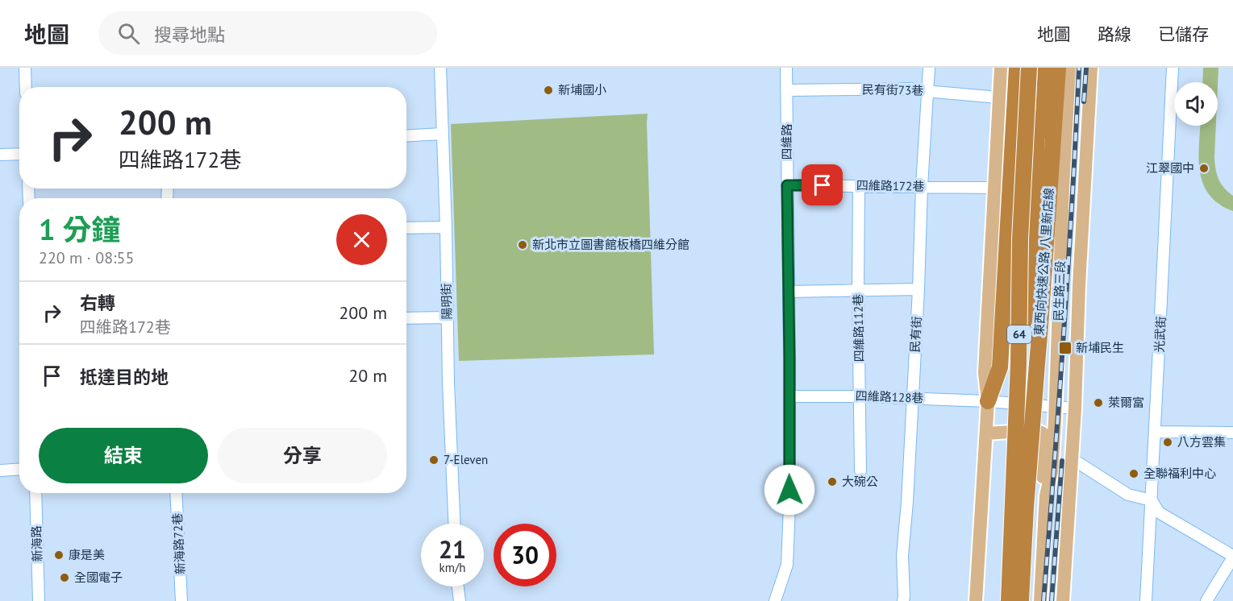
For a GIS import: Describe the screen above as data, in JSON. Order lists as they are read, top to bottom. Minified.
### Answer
{"streets":{"highway":["東西向快速公路 八里新店線","64"],"main road":["民生路三段"],"street":["民有街73巷","四維路","四維路172巷","陽明街","四維路112巷","民有街","光武街","四維路128巷","新海路","新海路72巷"]},"crossings":[["民有街73巷","四維路"],["民有街73巷","民有街"],["四維路","四維路172巷"],["四維路","四維路128巷"],["四維路172巷","四維路112巷"],["四維路172巷","民有街"],["民生路三段","四維路128巷"],["四維路112巷","四維路128巷"],["民有街","四維路128巷"]],"places":{"other":["新埔國小","江翠國中","新北市立圖書館板橋四維分館","萊爾富","八方雲集","7-Eleven","全聯福利中心","大碗公","康是美","全國電子"],"transit":["新埔民生"]},"page":{"header":"地圖","search":"搜尋地點","nav":["地圖","路線","已儲存"],"turn":["200 m","四維路172巷"],"heading":["1 分鐘","220 m · 08:55"],"list":[{"name":"右轉","note":"四維路172巷","value":"200 m"},{"name":"抵達目的地","value":"20 m"}],"buttons":["結束","分享"],"speed":"21 km/h","limit":"30"}}
